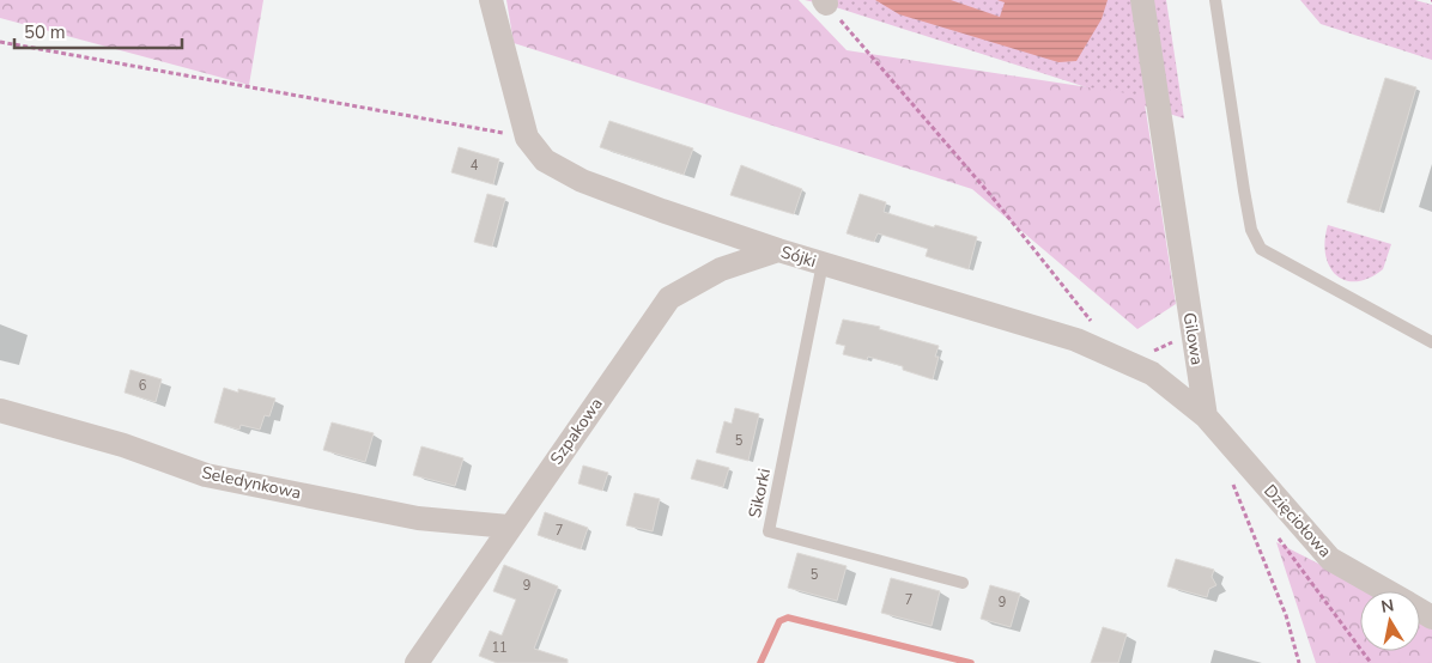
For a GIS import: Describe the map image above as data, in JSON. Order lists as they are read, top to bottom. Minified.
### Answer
{"streets":{"street":["Sójki","Gilowa","Szpakowa","Seledynkowa","Dzięciołowa"],"lane":["Sikorki"]},"crossings":[["Sójki","Gilowa"],["Sójki","Szpakowa"],["Sójki","Sikorki"],["Sójki","Dzięciołowa"],["Gilowa","Dzięciołowa"],["Szpakowa","Seledynkowa"]],"house_numbers":["4","6","5","7","5","9","7","9","11"],"scale_bar":"50 m","north":"top"}
